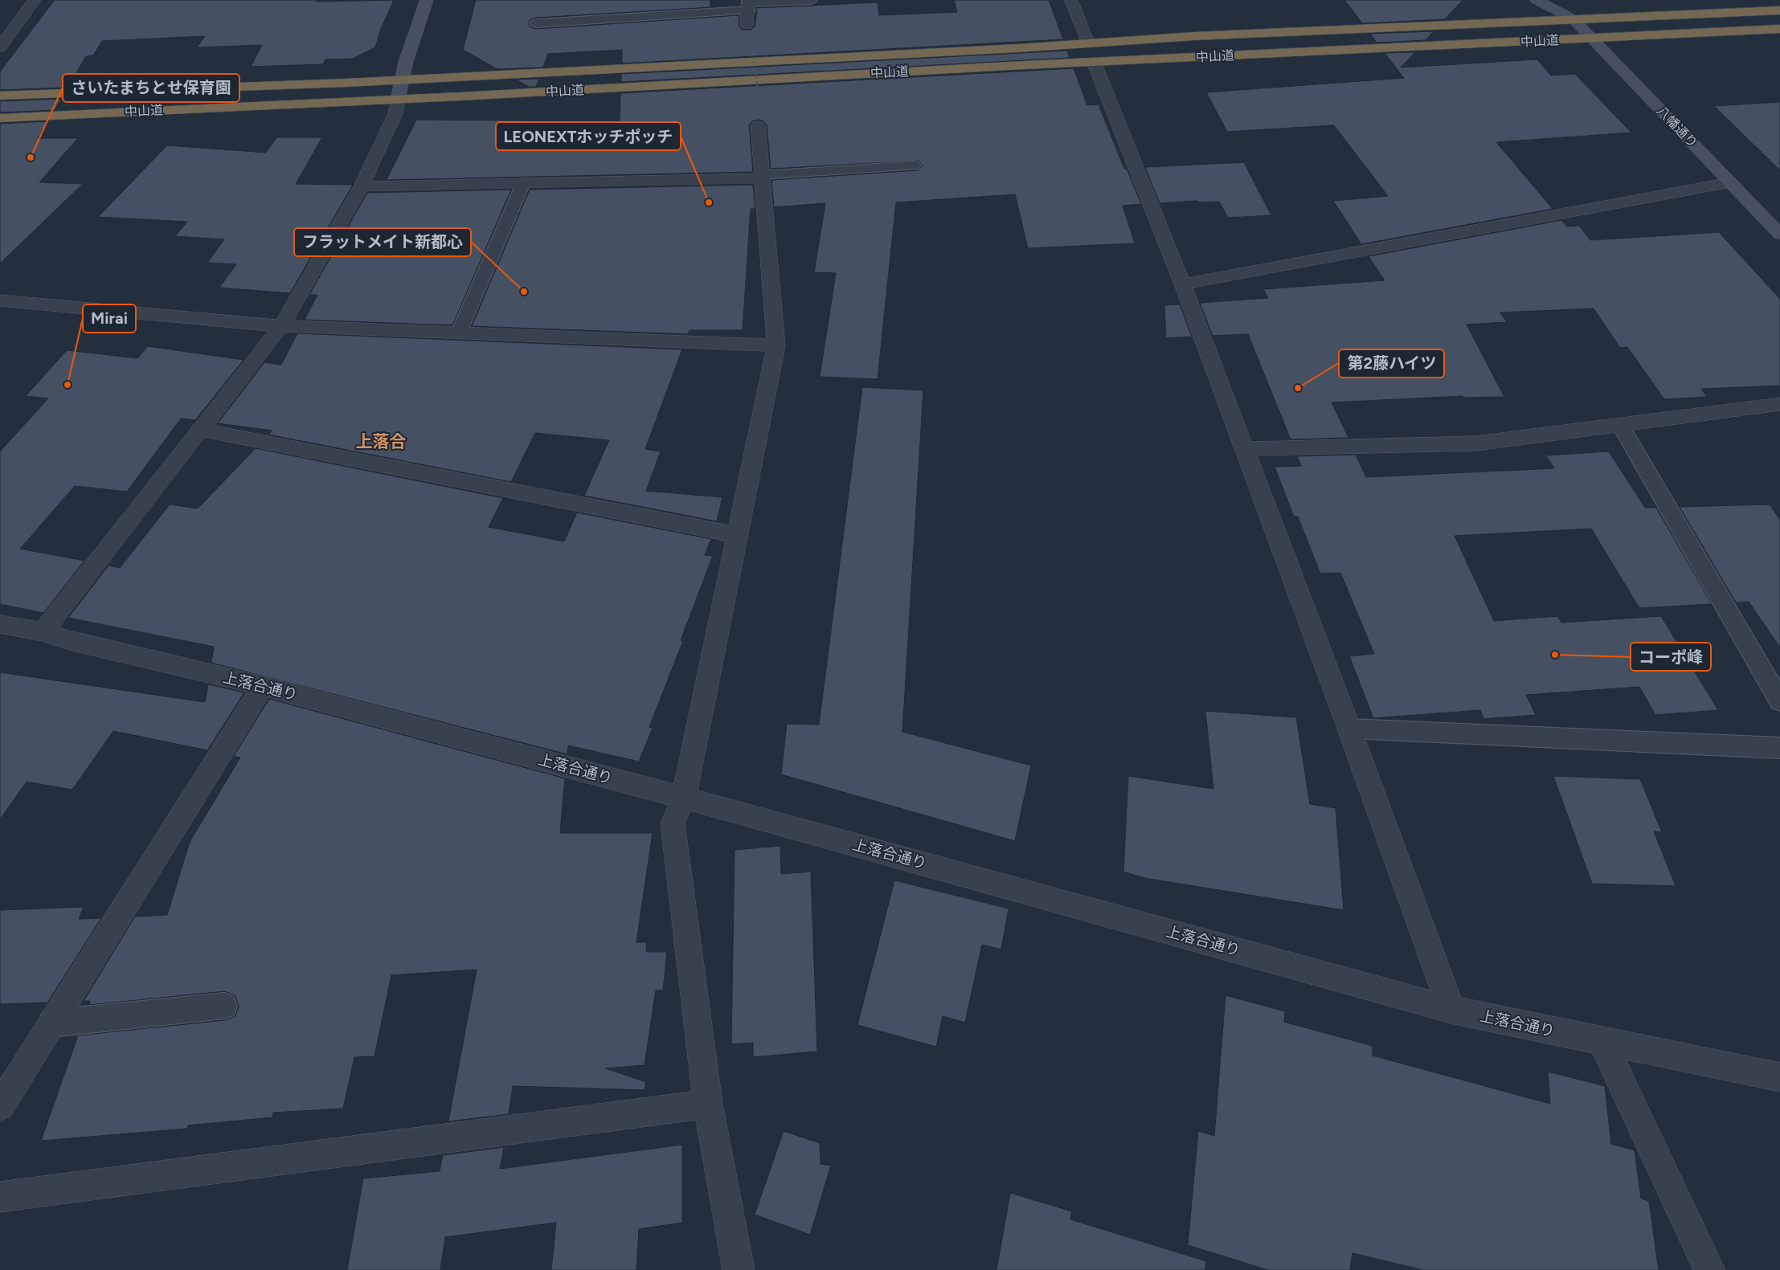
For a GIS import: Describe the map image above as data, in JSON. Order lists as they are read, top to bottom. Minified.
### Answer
{"streets":{"highway":["中山道"],"main road":["八幡通り"],"street":["上落合通り"]},"crossings":[["中山道","八幡通り"]],"districts":["上落合"],"places":["さいたまちとせ保育園","LEONEXTホッチポッチ","フラットメイト新都心","Mirai","第2藤ハイツ","コーポ峰"]}
